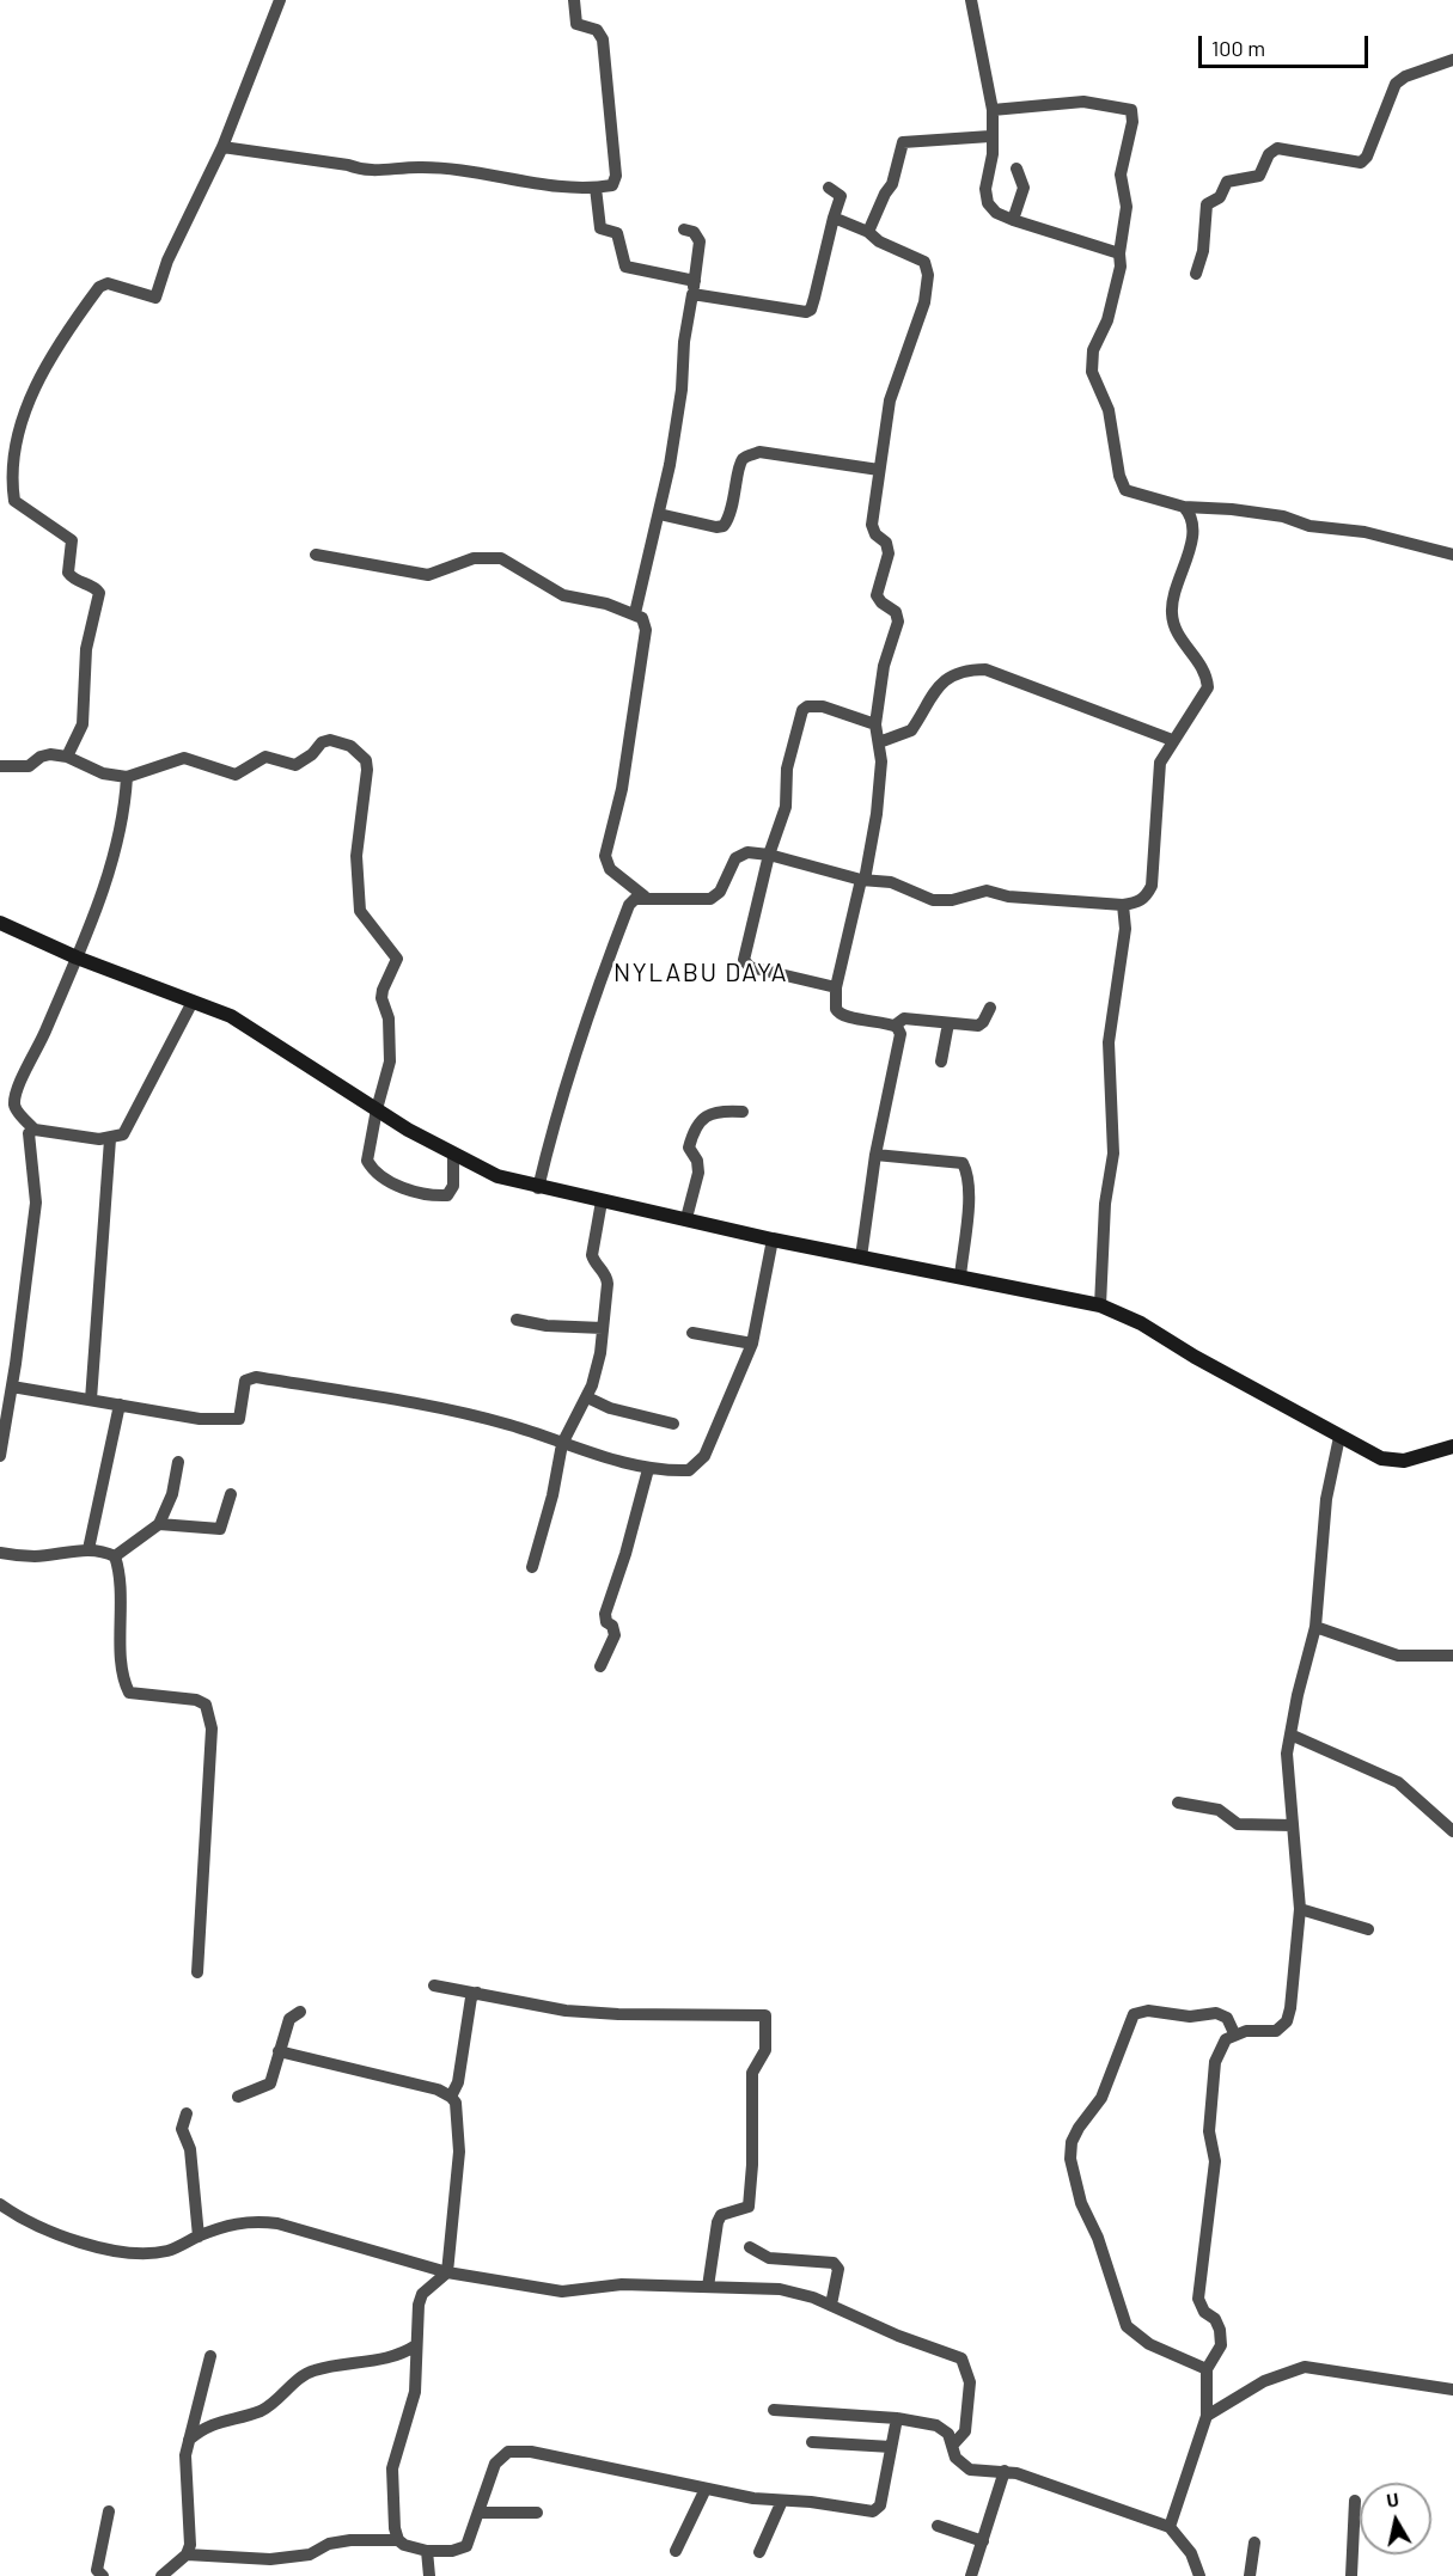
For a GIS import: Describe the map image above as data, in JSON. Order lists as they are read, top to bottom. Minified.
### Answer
{"districts":["NYLABU DAYA"],"scale_bar":"100 m","north":"top"}
